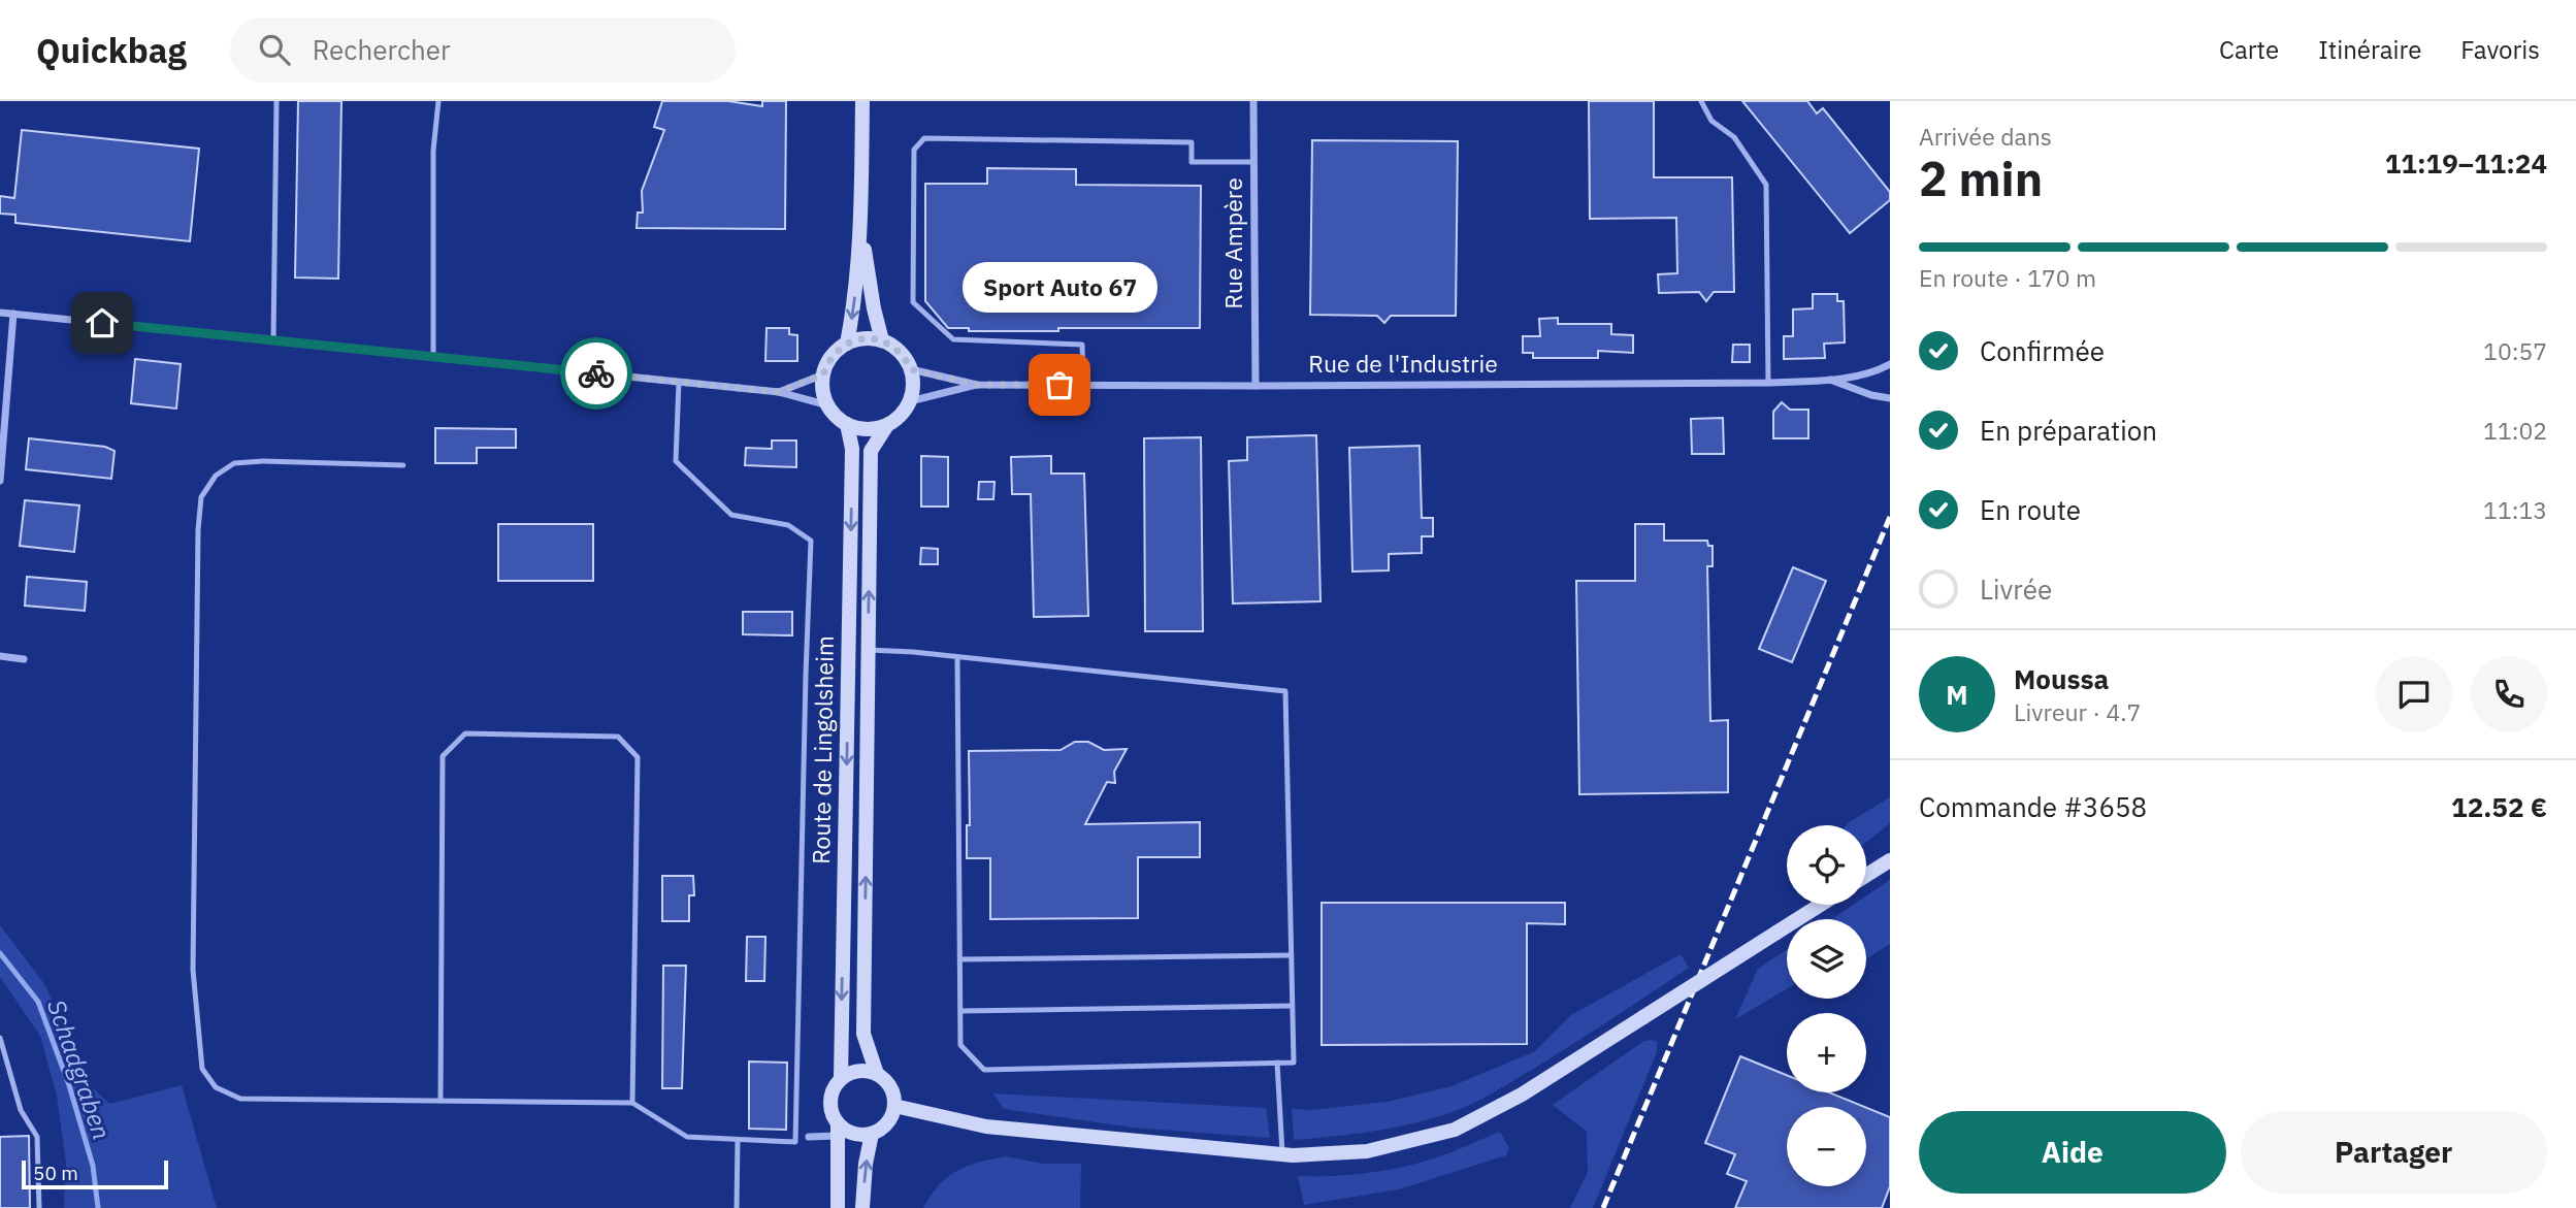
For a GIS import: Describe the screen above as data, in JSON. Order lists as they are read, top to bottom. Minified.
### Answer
{"streets":{"main road":["Route de Lingolsheim"],"street":["Rue Ampère","Rue de l'Industrie"]},"crossings":[["Rue Ampère","Rue de l'Industrie"],["Rue de l'Industrie","Route de Lingolsheim"]],"water":["Schadgraben"],"places":["Sport Auto 67"],"scale_bar":"50 m","page":{"header":"Quickbag","search":"Rechercher","nav":["Carte","Itinéraire","Favoris"],"heading":["2 min","Arrivée dans","11:19–11:24"],"panel":["Moussa","Livreur · 4.7","Commande #3658","12.52 €"],"bar":"En route · 170 m","bubble":"Sport Auto 67","list":[["Confirmée","10:57"],["En préparation","11:02"],["En route","11:13"],"Livrée"],"round":"M","map_buttons":["+","−"],"buttons":["Aide","Partager"],"scale":"50 m"}}
